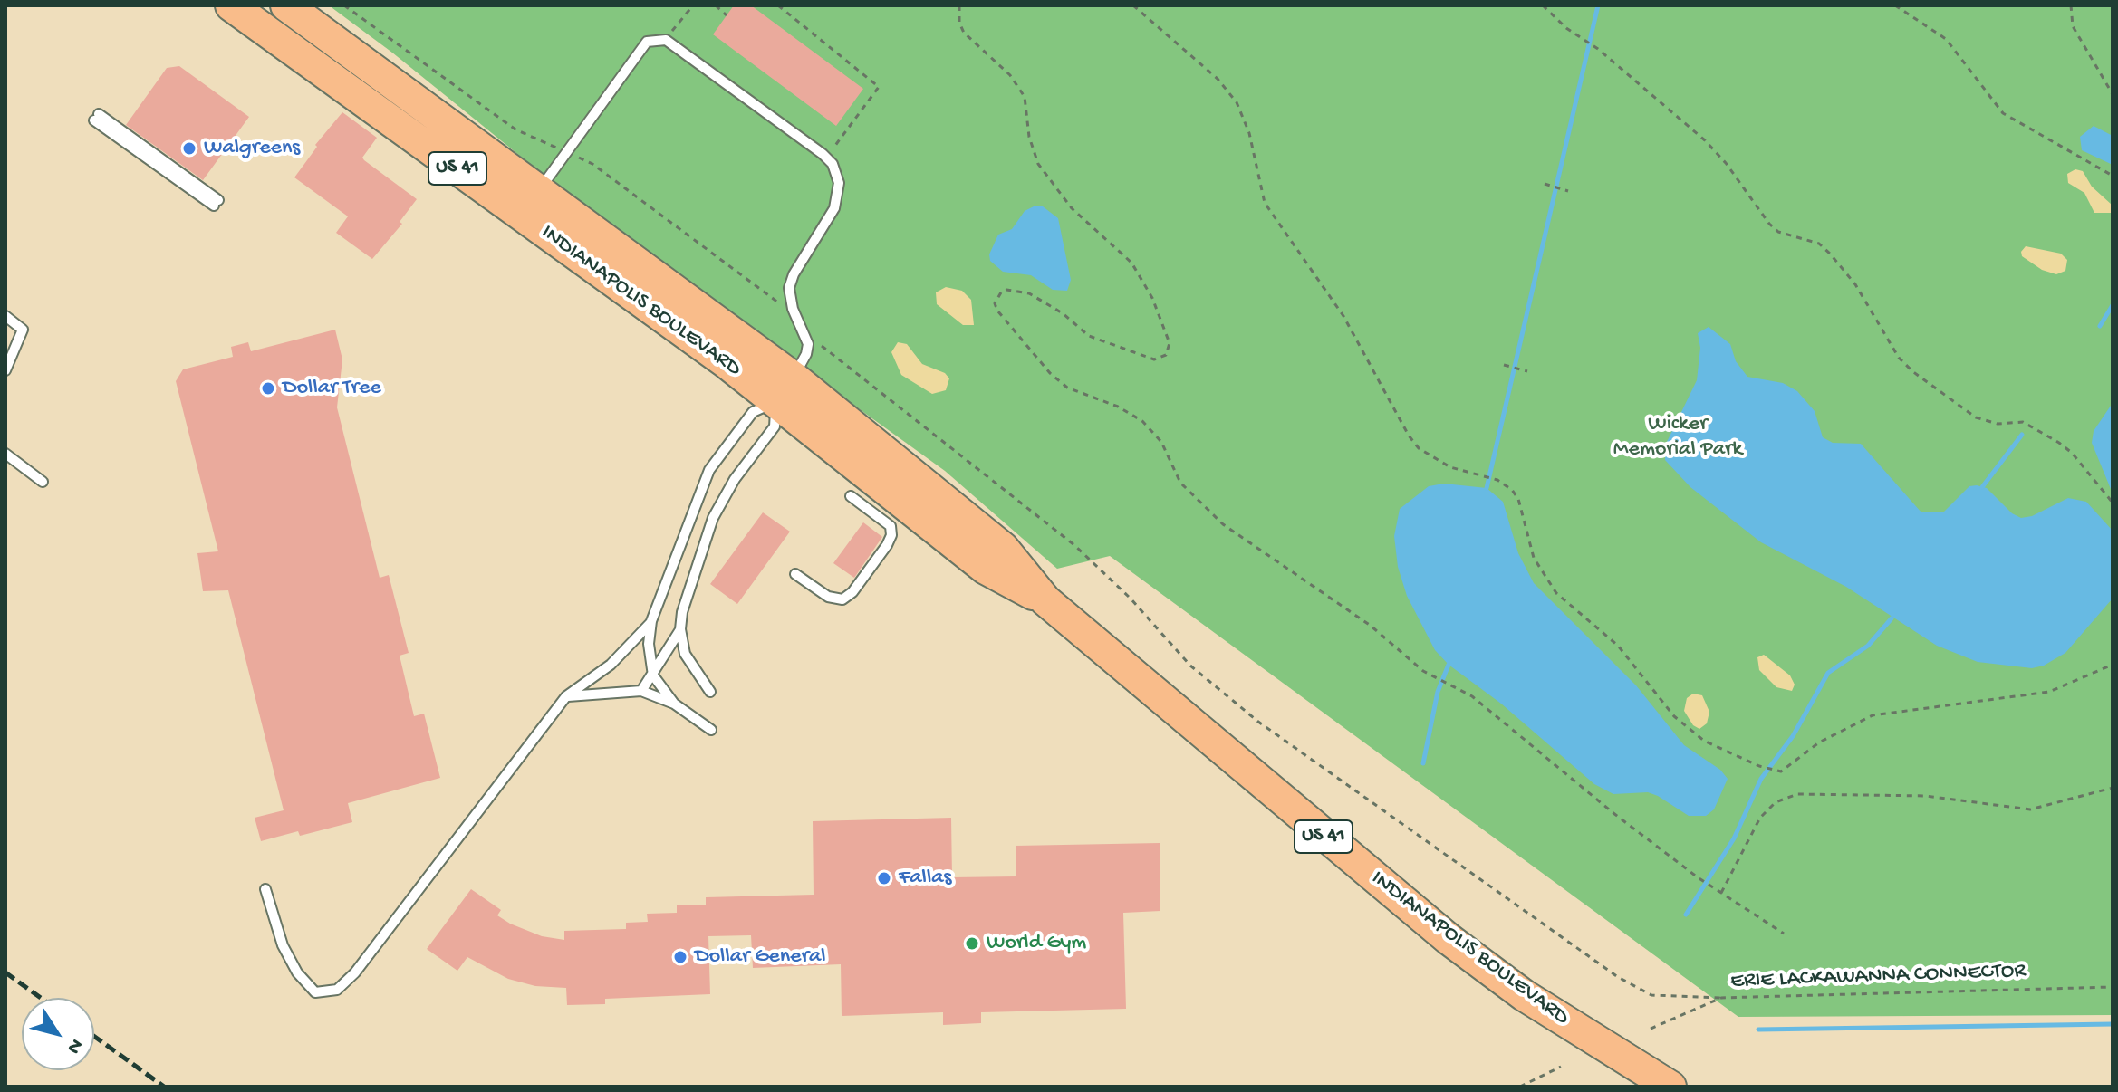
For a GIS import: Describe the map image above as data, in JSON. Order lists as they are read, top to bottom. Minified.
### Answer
{"streets":{"highway":["US 41","INDIANAPOLIS BOULEVARD"],"path":["ERIE LACKAWANNA CONNECTOR"]},"parks":["Wicker Memorial Park"],"places":["Walgreens","Dollar Tree","Fallas","World Gym","Dollar General"],"north":"bottom right"}
